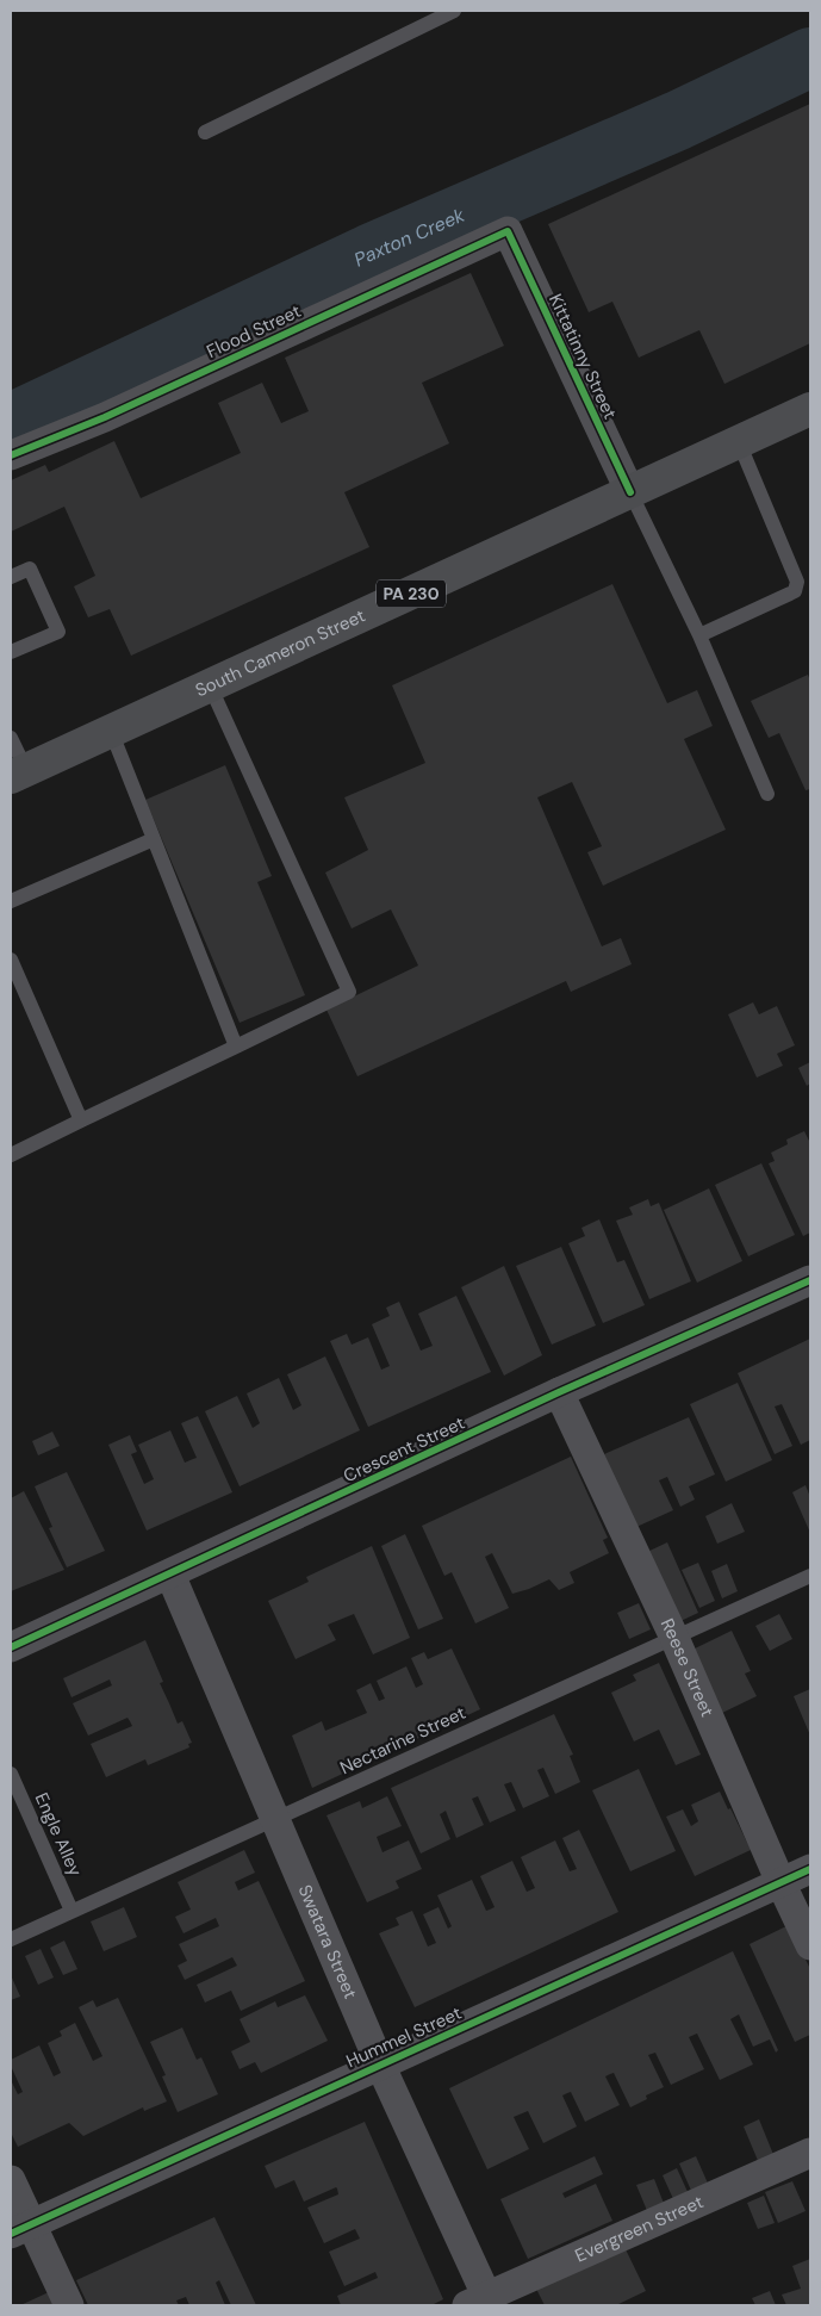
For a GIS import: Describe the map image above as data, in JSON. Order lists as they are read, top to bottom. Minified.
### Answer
{"streets":{"highway":["PA 230","South Cameron Street"],"street":["Flood Street","Kittatinny Street","Crescent Street","Reese Street","Swatara Street","Hummel Street","Evergreen Street"],"lane":["Nectarine Street","Engle Alley"]},"crossings":[["Flood Street","Kittatinny Street"],["Kittatinny Street","South Cameron Street"],["Crescent Street","Reese Street"],["Crescent Street","Swatara Street"],["Reese Street","Nectarine Street"],["Reese Street","Hummel Street"],["Nectarine Street","Engle Alley"],["Nectarine Street","Swatara Street"],["Swatara Street","Hummel Street"],["Swatara Street","Evergreen Street"]],"water":["Paxton Creek"]}
